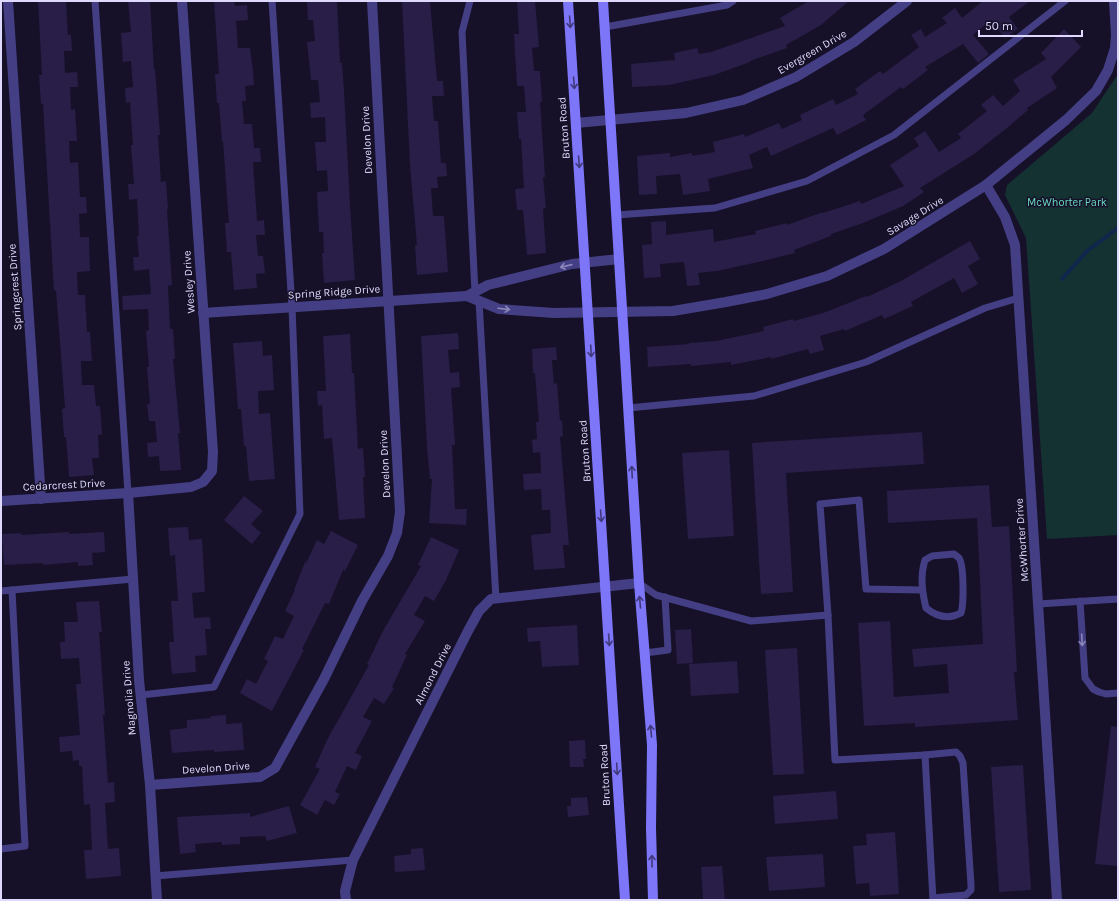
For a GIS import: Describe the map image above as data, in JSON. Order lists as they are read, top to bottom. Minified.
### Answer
{"streets":{"main road":["Bruton Road"],"street":["Evergreen Drive","Develon Drive","Savage Drive","Wesley Drive","Springcrest Drive","Spring Ridge Drive","Cedarcrest Drive","McWhorter Drive","Almond Drive","Magnolia Drive"]},"crossings":[["Evergreen Drive","Bruton Road"],["Bruton Road","Spring Ridge Drive"],["Bruton Road","Almond Drive"],["Develon Drive","Spring Ridge Drive"],["Develon Drive","Magnolia Drive"],["Savage Drive","Spring Ridge Drive"],["Savage Drive","McWhorter Drive"],["Wesley Drive","Spring Ridge Drive"],["Wesley Drive","Cedarcrest Drive"],["Wesley Drive","Magnolia Drive"],["Springcrest Drive","Cedarcrest Drive"],["Cedarcrest Drive","Magnolia Drive"]],"parks":["McWhorter Park"],"scale_bar":"50 m"}
